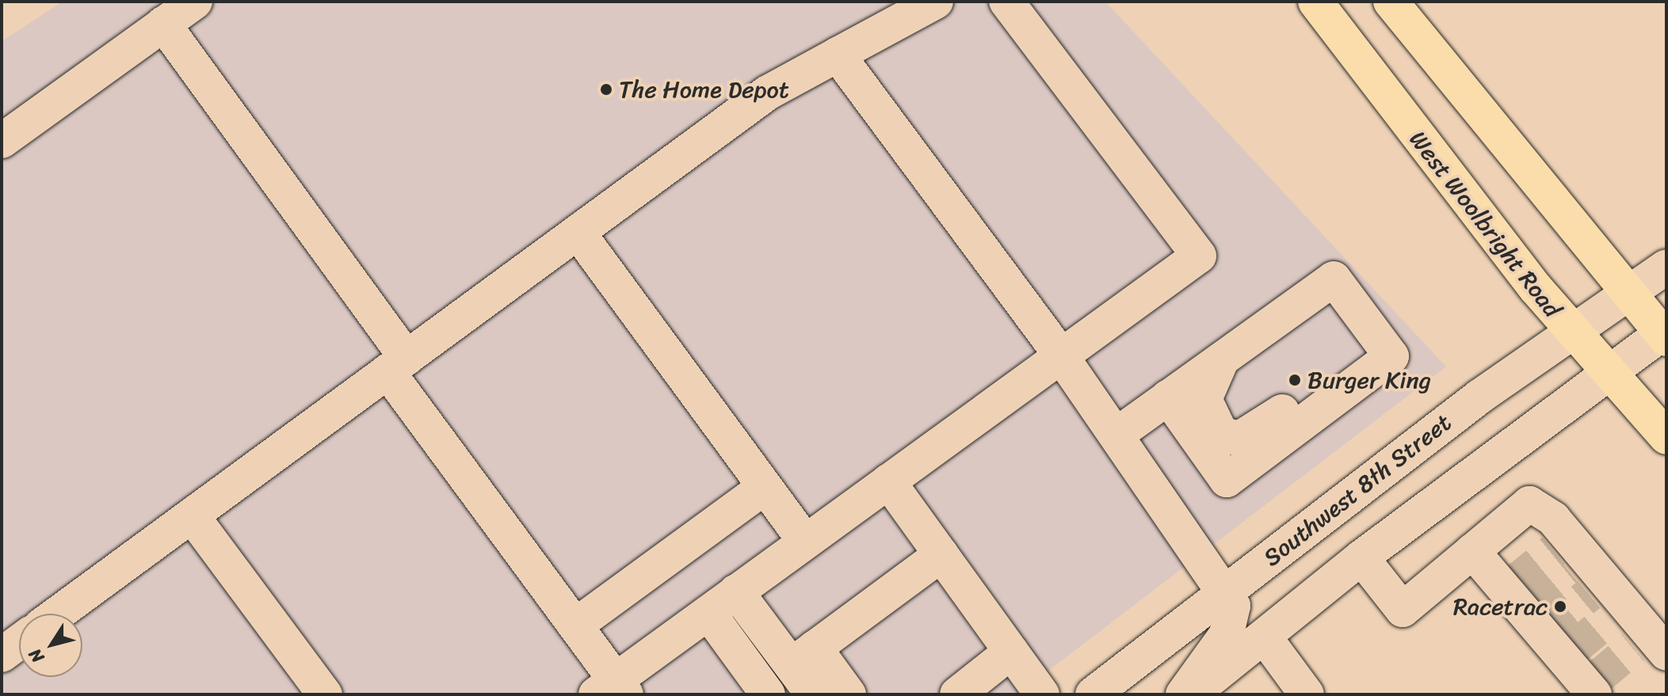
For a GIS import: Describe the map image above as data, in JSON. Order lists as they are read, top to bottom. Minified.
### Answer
{"streets":{"main road":["West Woolbright Road"],"street":["Southwest 8th Street"]},"crossings":[["West Woolbright Road","Southwest 8th Street"]],"places":["The Home Depot","Burger King","Racetrac"],"north":"bottom left"}
